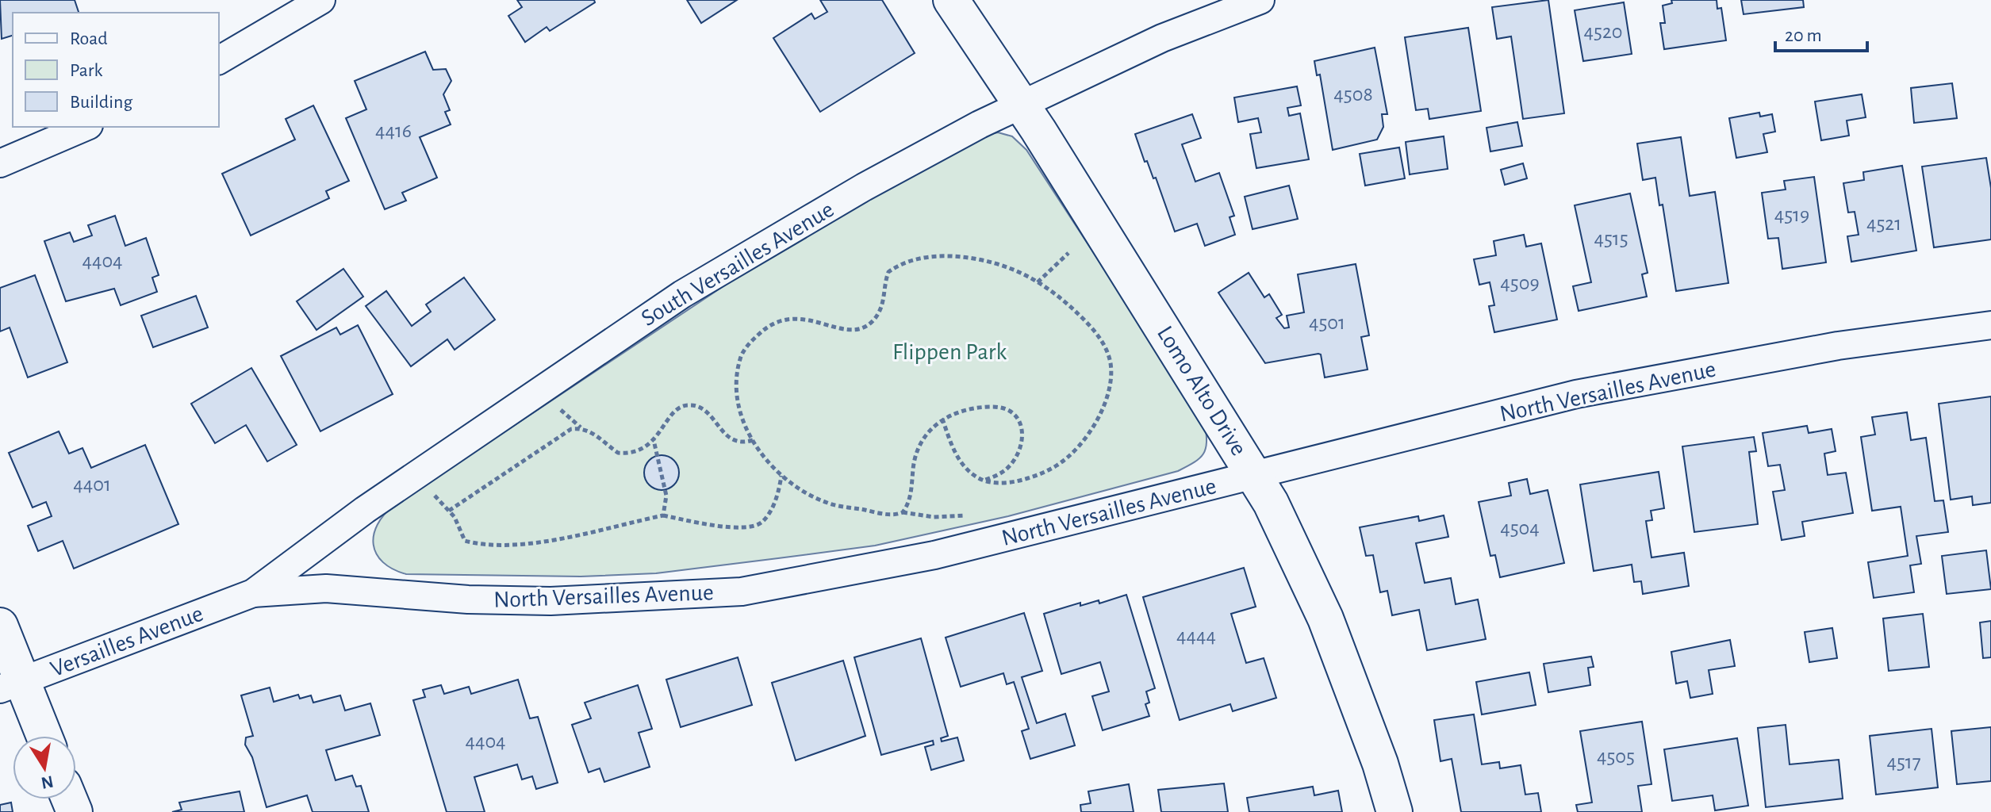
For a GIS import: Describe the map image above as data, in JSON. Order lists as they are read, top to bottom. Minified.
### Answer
{"streets":{"street":["South Versailles Avenue","Lomo Alto Drive","North Versailles Avenue","Versailles Avenue"]},"crossings":[["South Versailles Avenue","Lomo Alto Drive"],["South Versailles Avenue","North Versailles Avenue"],["South Versailles Avenue","Versailles Avenue"],["Lomo Alto Drive","North Versailles Avenue"],["North Versailles Avenue","Versailles Avenue"]],"parks":["Flippen Park"],"house_numbers":["4520","4508","4416","4519","4521","4515","4404","4509","4501","4401","4504","4444","4404","4505","4517"],"legend":["Road","Park","Building"],"scale_bar":"20 m","north":"bottom"}
